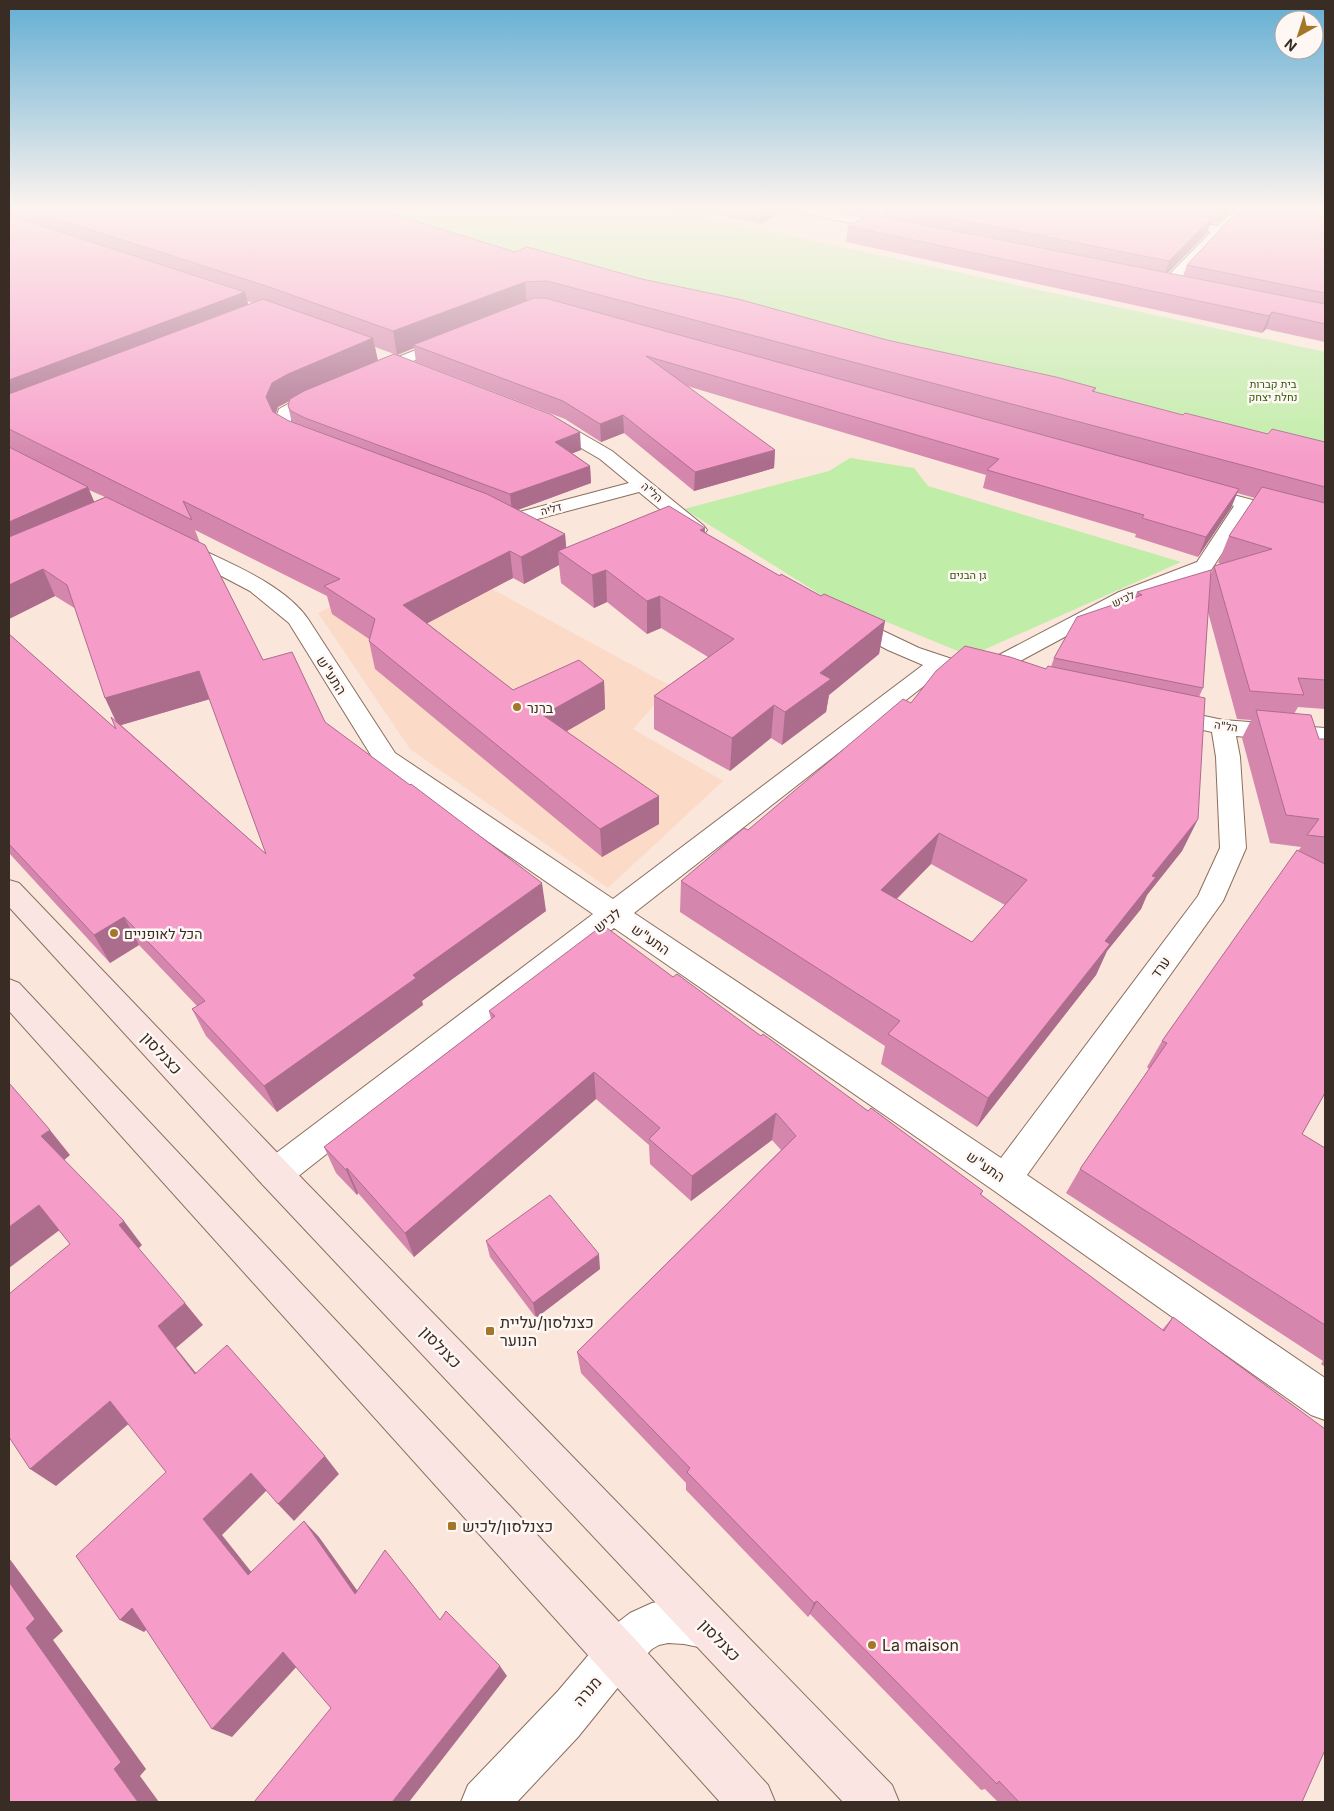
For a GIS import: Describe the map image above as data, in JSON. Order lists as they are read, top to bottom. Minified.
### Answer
{"streets":{"street":["הל\"ה","דליה","לכיש","התע\"ש","ערד","כצנלסון","מנרה"]},"crossings":[["הל\"ה","דליה"],["הל\"ה","ערד"],["לכיש","התע\"ש"],["לכיש","כצנלסון"],["התע\"ש","ערד"],["כצנלסון","מנרה"]],"parks":["בית קברות נחלת יצחק","גן הבנים"],"places":{"other":["ברנר","הכל לאופניים","La maison"],"transit":["כצנלסון/עליית הנוער","כצנלסון/לכיש"]},"north":"bottom left"}
